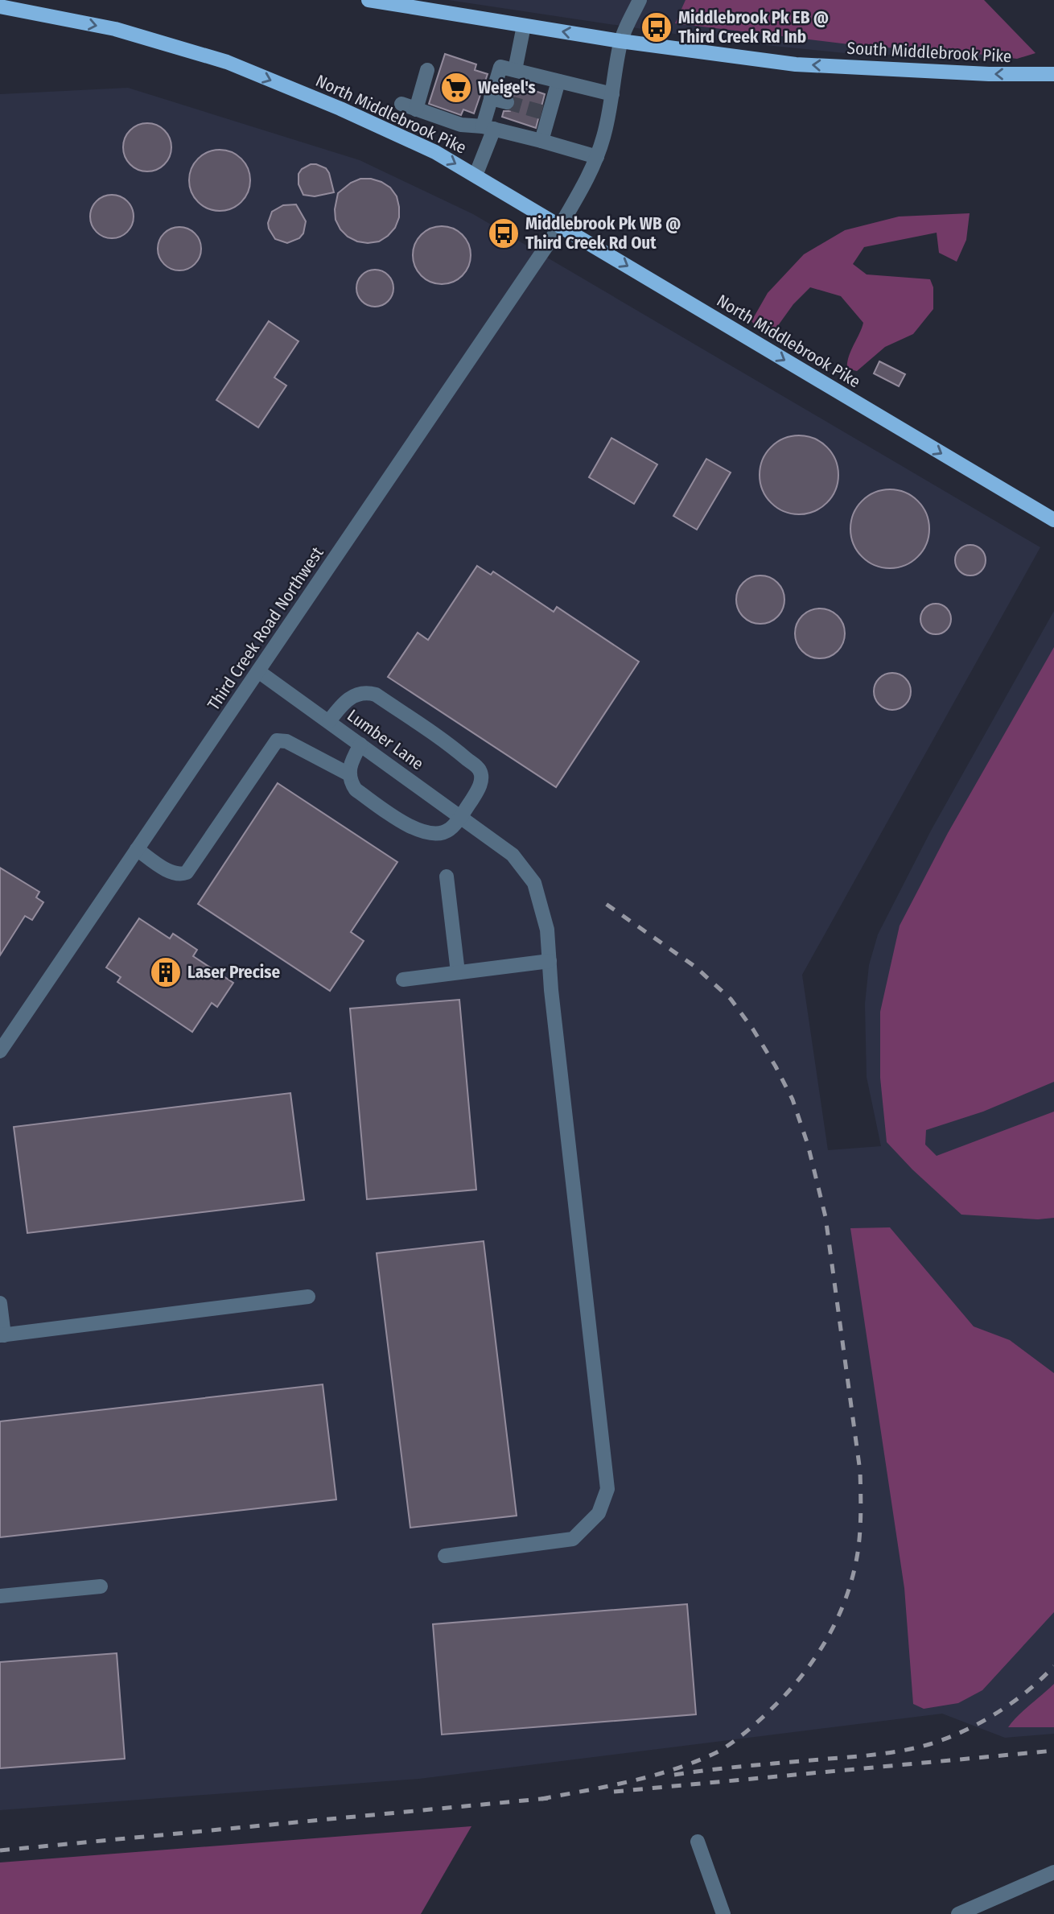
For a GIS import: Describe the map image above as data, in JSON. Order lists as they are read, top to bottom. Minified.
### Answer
{"streets":{"main road":["South Middlebrook Pike","North Middlebrook Pike"],"street":["Third Creek Road Northwest","Lumber Lane"]},"crossings":[["South Middlebrook Pike","Third Creek Road Northwest"],["North Middlebrook Pike","Third Creek Road Northwest"],["Third Creek Road Northwest","Lumber Lane"]],"one_way":["South Middlebrook Pike","North Middlebrook Pike"],"places":{"bus stop":["Middlebrook Pk EB @ Third Creek Rd Inb","Middlebrook Pk WB @ Third Creek Rd Out"],"supermarket":["Weigel's"],"building":["Laser Precise"]}}
